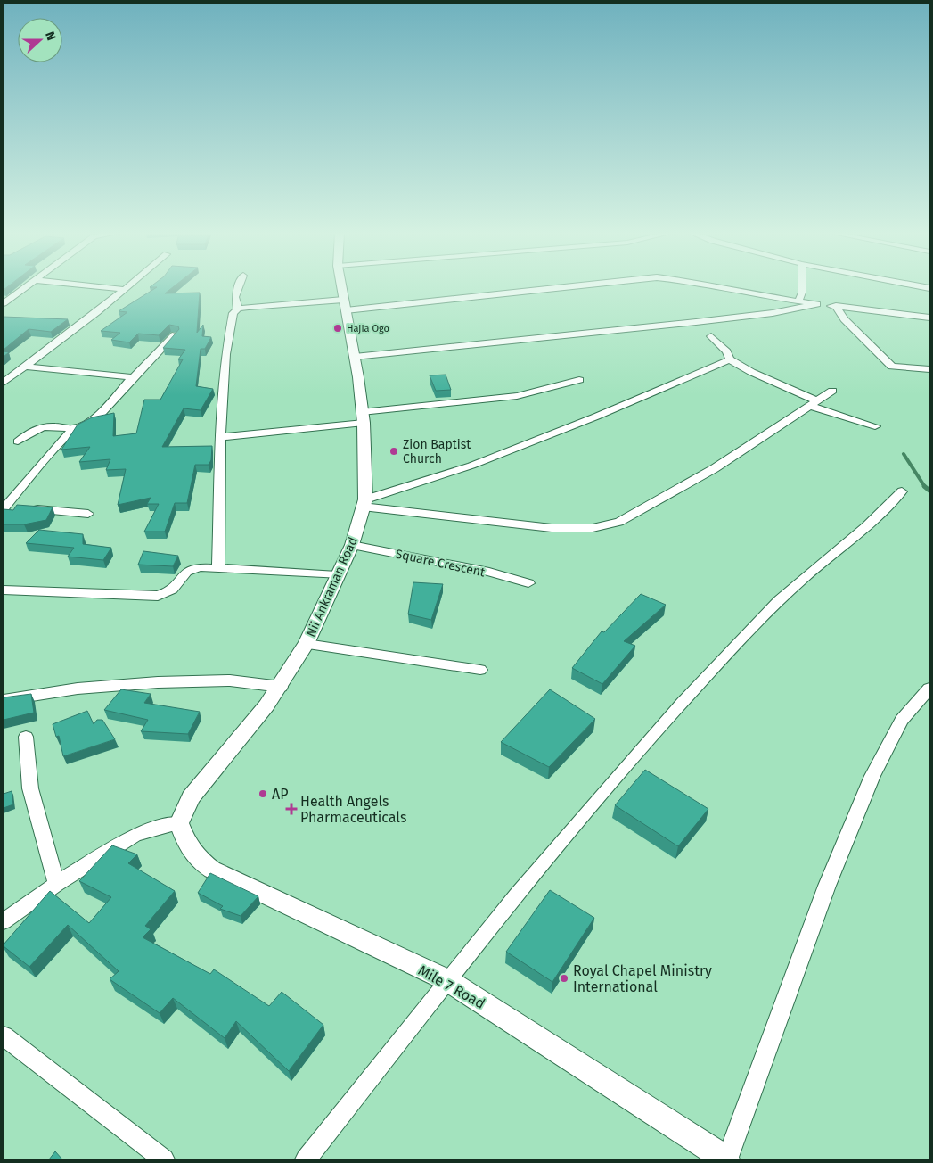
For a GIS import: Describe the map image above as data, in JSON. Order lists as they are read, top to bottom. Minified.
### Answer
{"streets":{"street":["Square Crescent","Nii Ankraman Road","Mile 7 Road"]},"crossings":[["Square Crescent","Nii Ankraman Road"],["Nii Ankraman Road","Mile 7 Road"]],"places":{"other":["Hajia Ogo","Zion Baptist Church","AP","Royal Chapel Ministry International"],"health":["Health Angels Pharmaceuticals"]},"north":"right"}
